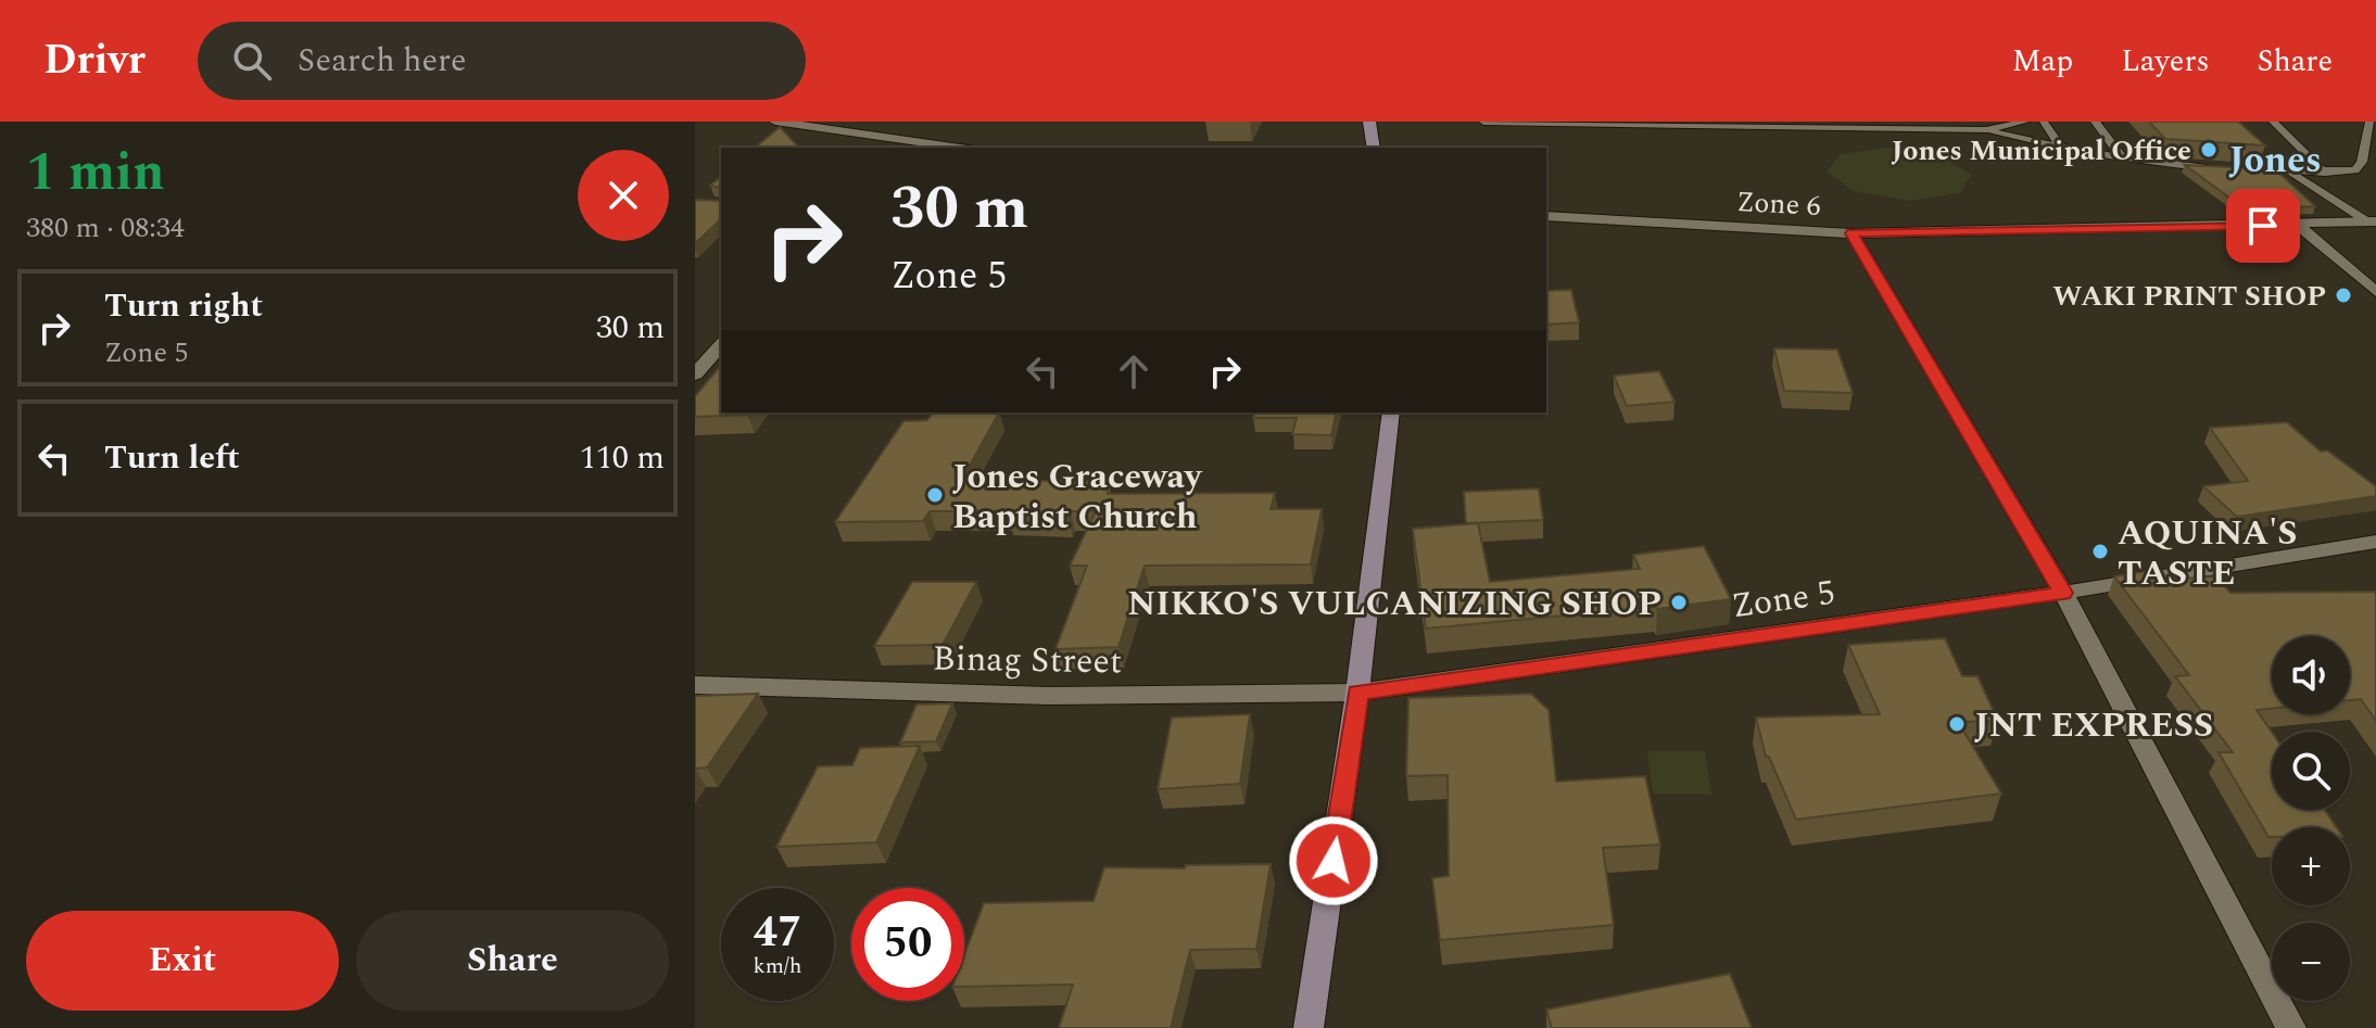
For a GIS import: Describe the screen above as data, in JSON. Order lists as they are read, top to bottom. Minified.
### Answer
{"streets":{"street":["Zone 6","Zone 5","Binag Street"]},"crossings":[["Zone 5","Binag Street"]],"districts":["Jones"],"places":["Jones Municipal Office","WAKI PRINT SHOP","Jones Graceway Baptist Church","AQUINA'S TASTE","NIKKO'S VULCANIZING SHOP","JNT EXPRESS"],"page":{"header":"Drivr","search":"Search here","nav":["Map","Layers","Share"],"heading":["1 min","380 m · 08:34"],"turn":["30 m","Zone 5"],"list":[{"name":"Turn right","note":"Zone 5","value":"30 m"},{"name":"Turn left","value":"110 m"}],"map_buttons":["+","−"],"speed":"47 km/h","limit":"50","buttons":["Exit","Share"]}}
